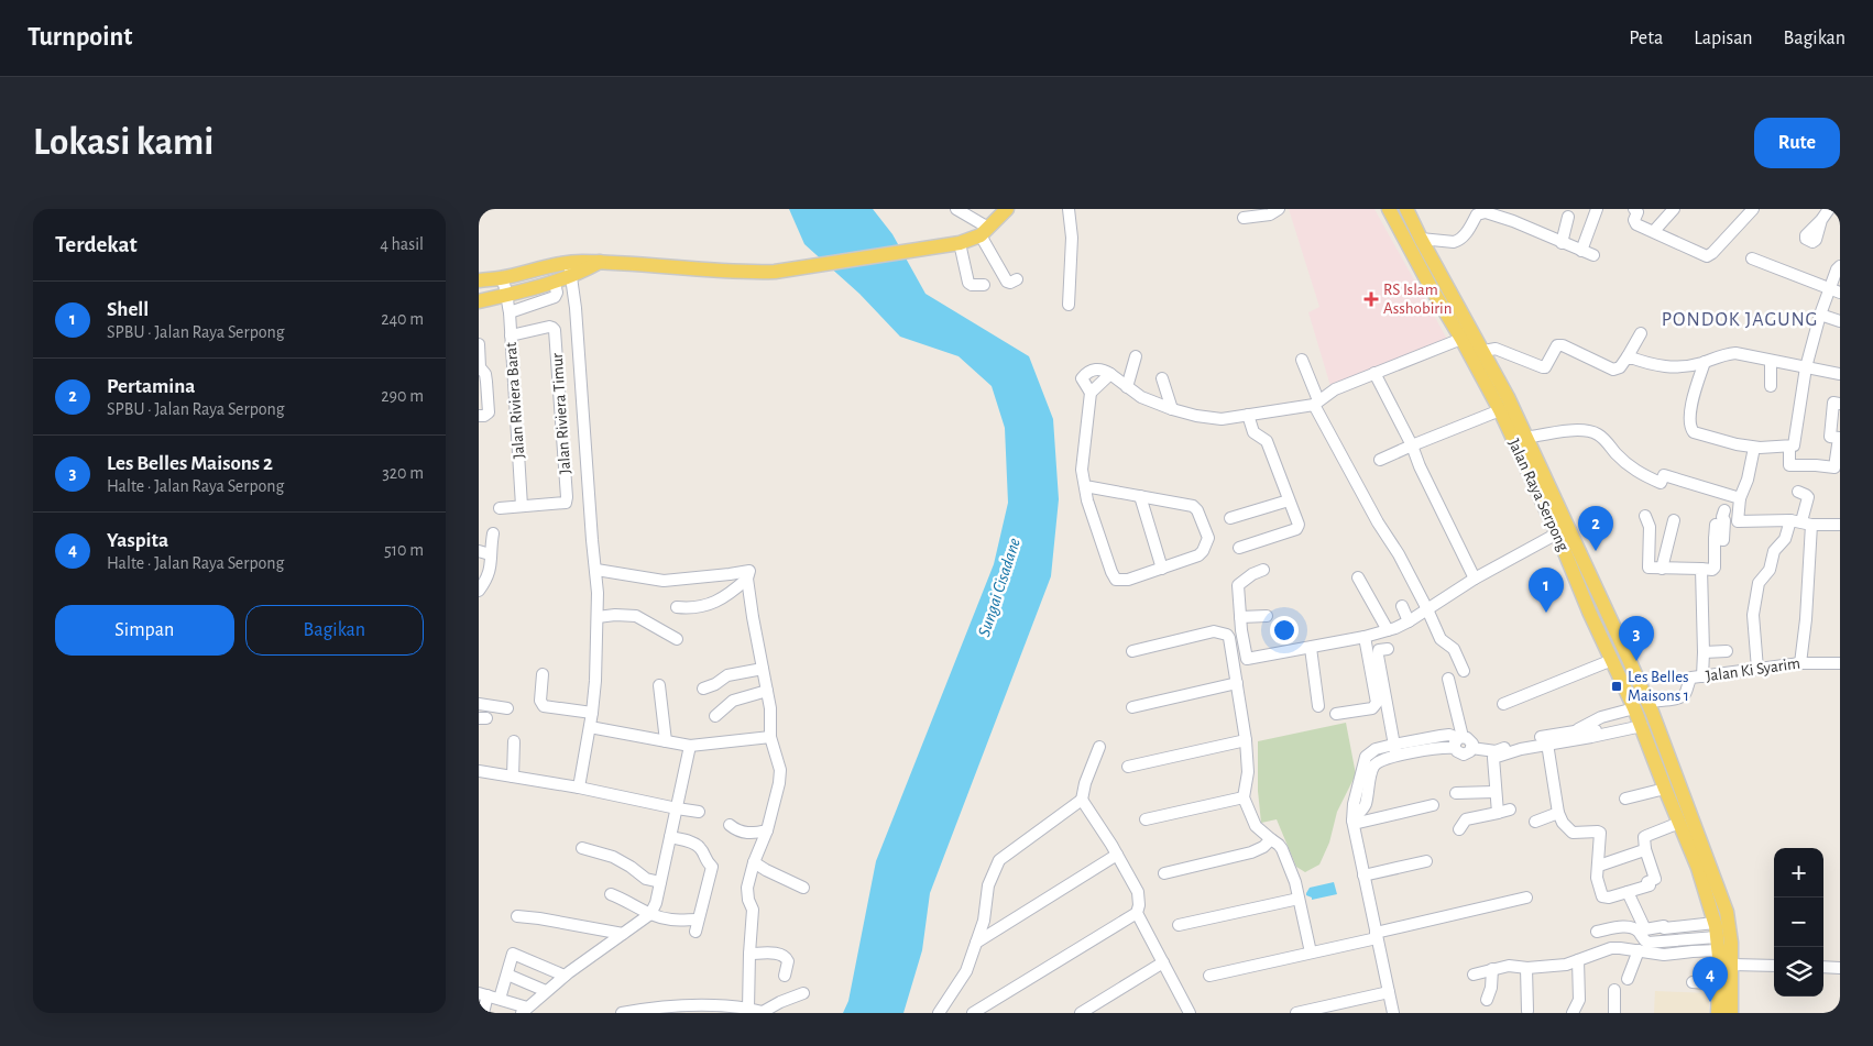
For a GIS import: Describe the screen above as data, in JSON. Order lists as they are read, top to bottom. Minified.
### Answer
{"streets":{"main road":["Jalan Raya Serpong"],"street":["Jalan Riviera Barat","Jalan Riviera Timur","Jalan Ki Syarim"]},"crossings":[["Jalan Riviera Barat","Jalan Riviera Timur"],["Jalan Raya Serpong","Jalan Ki Syarim"]],"districts":["PONDOK JAGUNG"],"water":["Sungai Cisadane"],"places":{"health":["RS Islam Asshobirin"],"transit":["Les Belles Maisons 1"]},"page":{"header":"Turnpoint","nav":["Peta","Lapisan","Bagikan"],"buttons":["Rute",["Simpan","Bagikan"]],"title":"Lokasi kami","heading":["Terdekat","4 hasil"],"list":[{"mark":"1","name":"Shell","note":"SPBU · Jalan Raya Serpong","value":"240 m"},{"mark":"2","name":"Pertamina","note":"SPBU · Jalan Raya Serpong","value":"290 m"},{"mark":"3","name":"Les Belles Maisons 2","note":"Halte · Jalan Raya Serpong","value":"320 m"},{"mark":"4","name":"Yaspita","note":"Halte · Jalan Raya Serpong","value":"510 m"}],"pins":["2","1","3","4"],"map_buttons":["+","−"]}}
